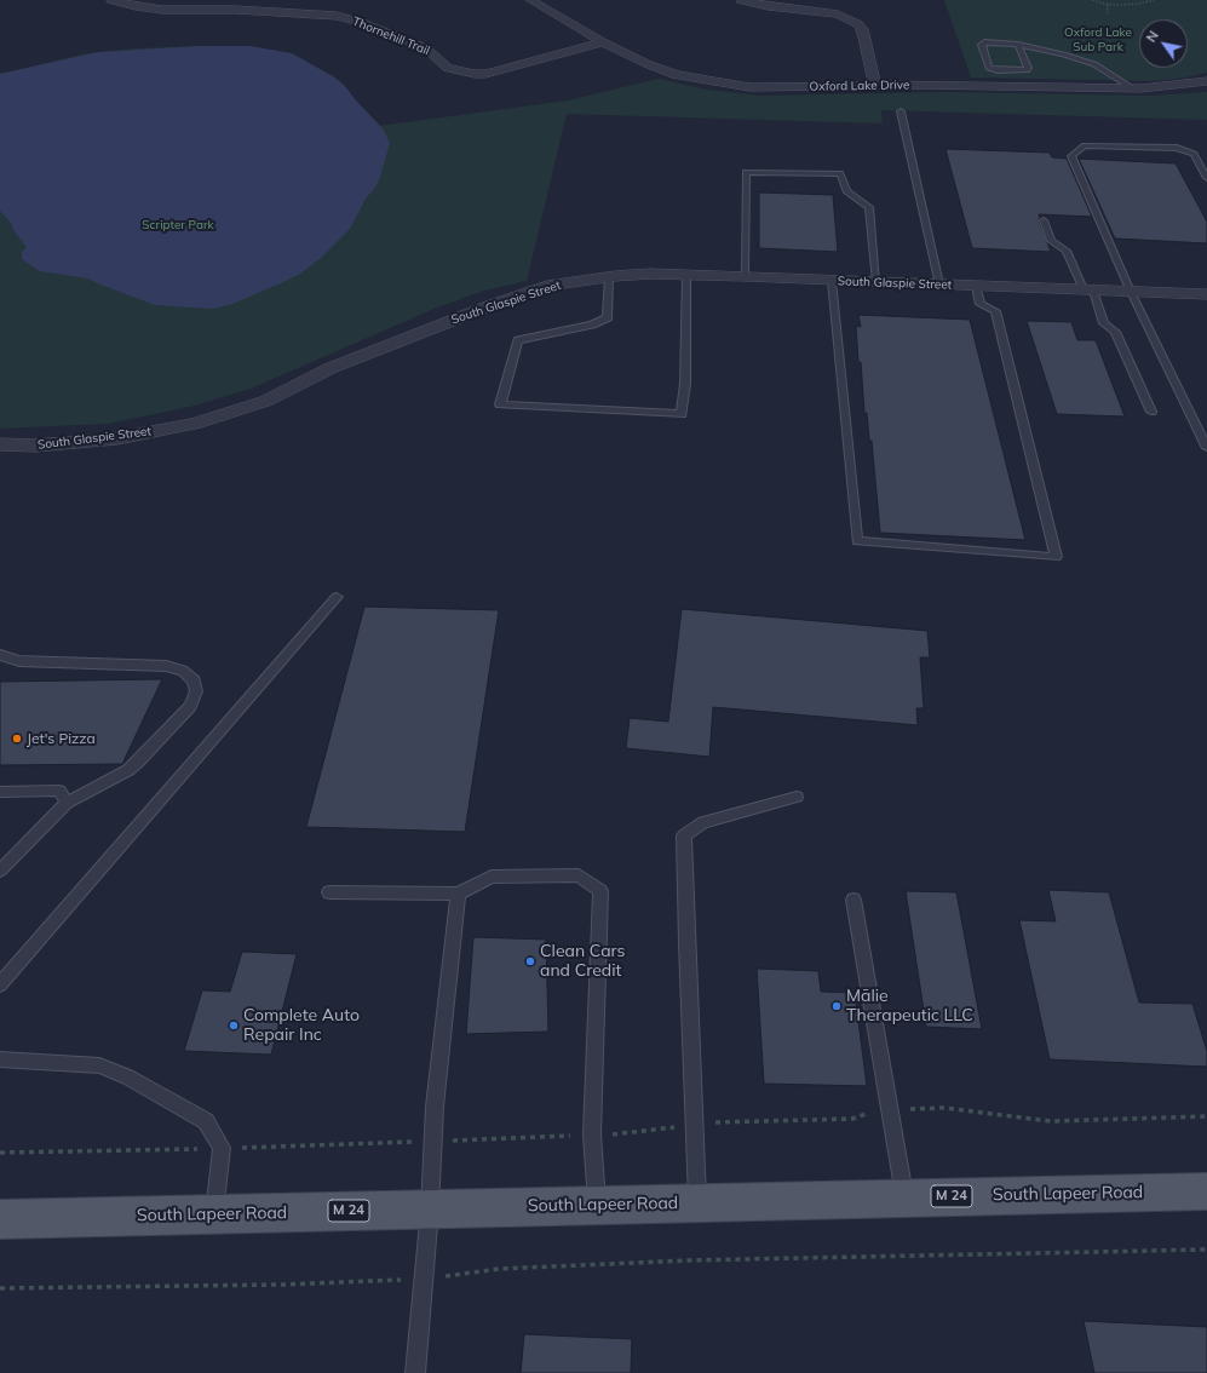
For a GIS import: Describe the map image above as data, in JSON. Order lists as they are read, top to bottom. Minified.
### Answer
{"streets":{"main road":["South Lapeer Road","M 24"],"street":["Thornehill Trail","Oxford Lake Drive","South Glaspie Street"]},"crossings":[["Thornehill Trail","Oxford Lake Drive"]],"parks":["Oxford Lake Sub Park","Scripter Park"],"places":["Jet's Pizza","Clean Cars and Credit","Mālie Therapeutic LLC","Complete Auto Repair Inc"],"north":"top left"}
